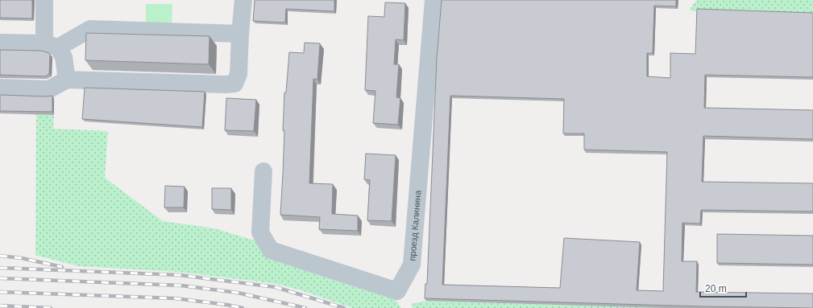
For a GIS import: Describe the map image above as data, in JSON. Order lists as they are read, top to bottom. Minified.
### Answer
{"streets":{"street":["проезд Калинина"]},"scale_bar":"20 m"}
